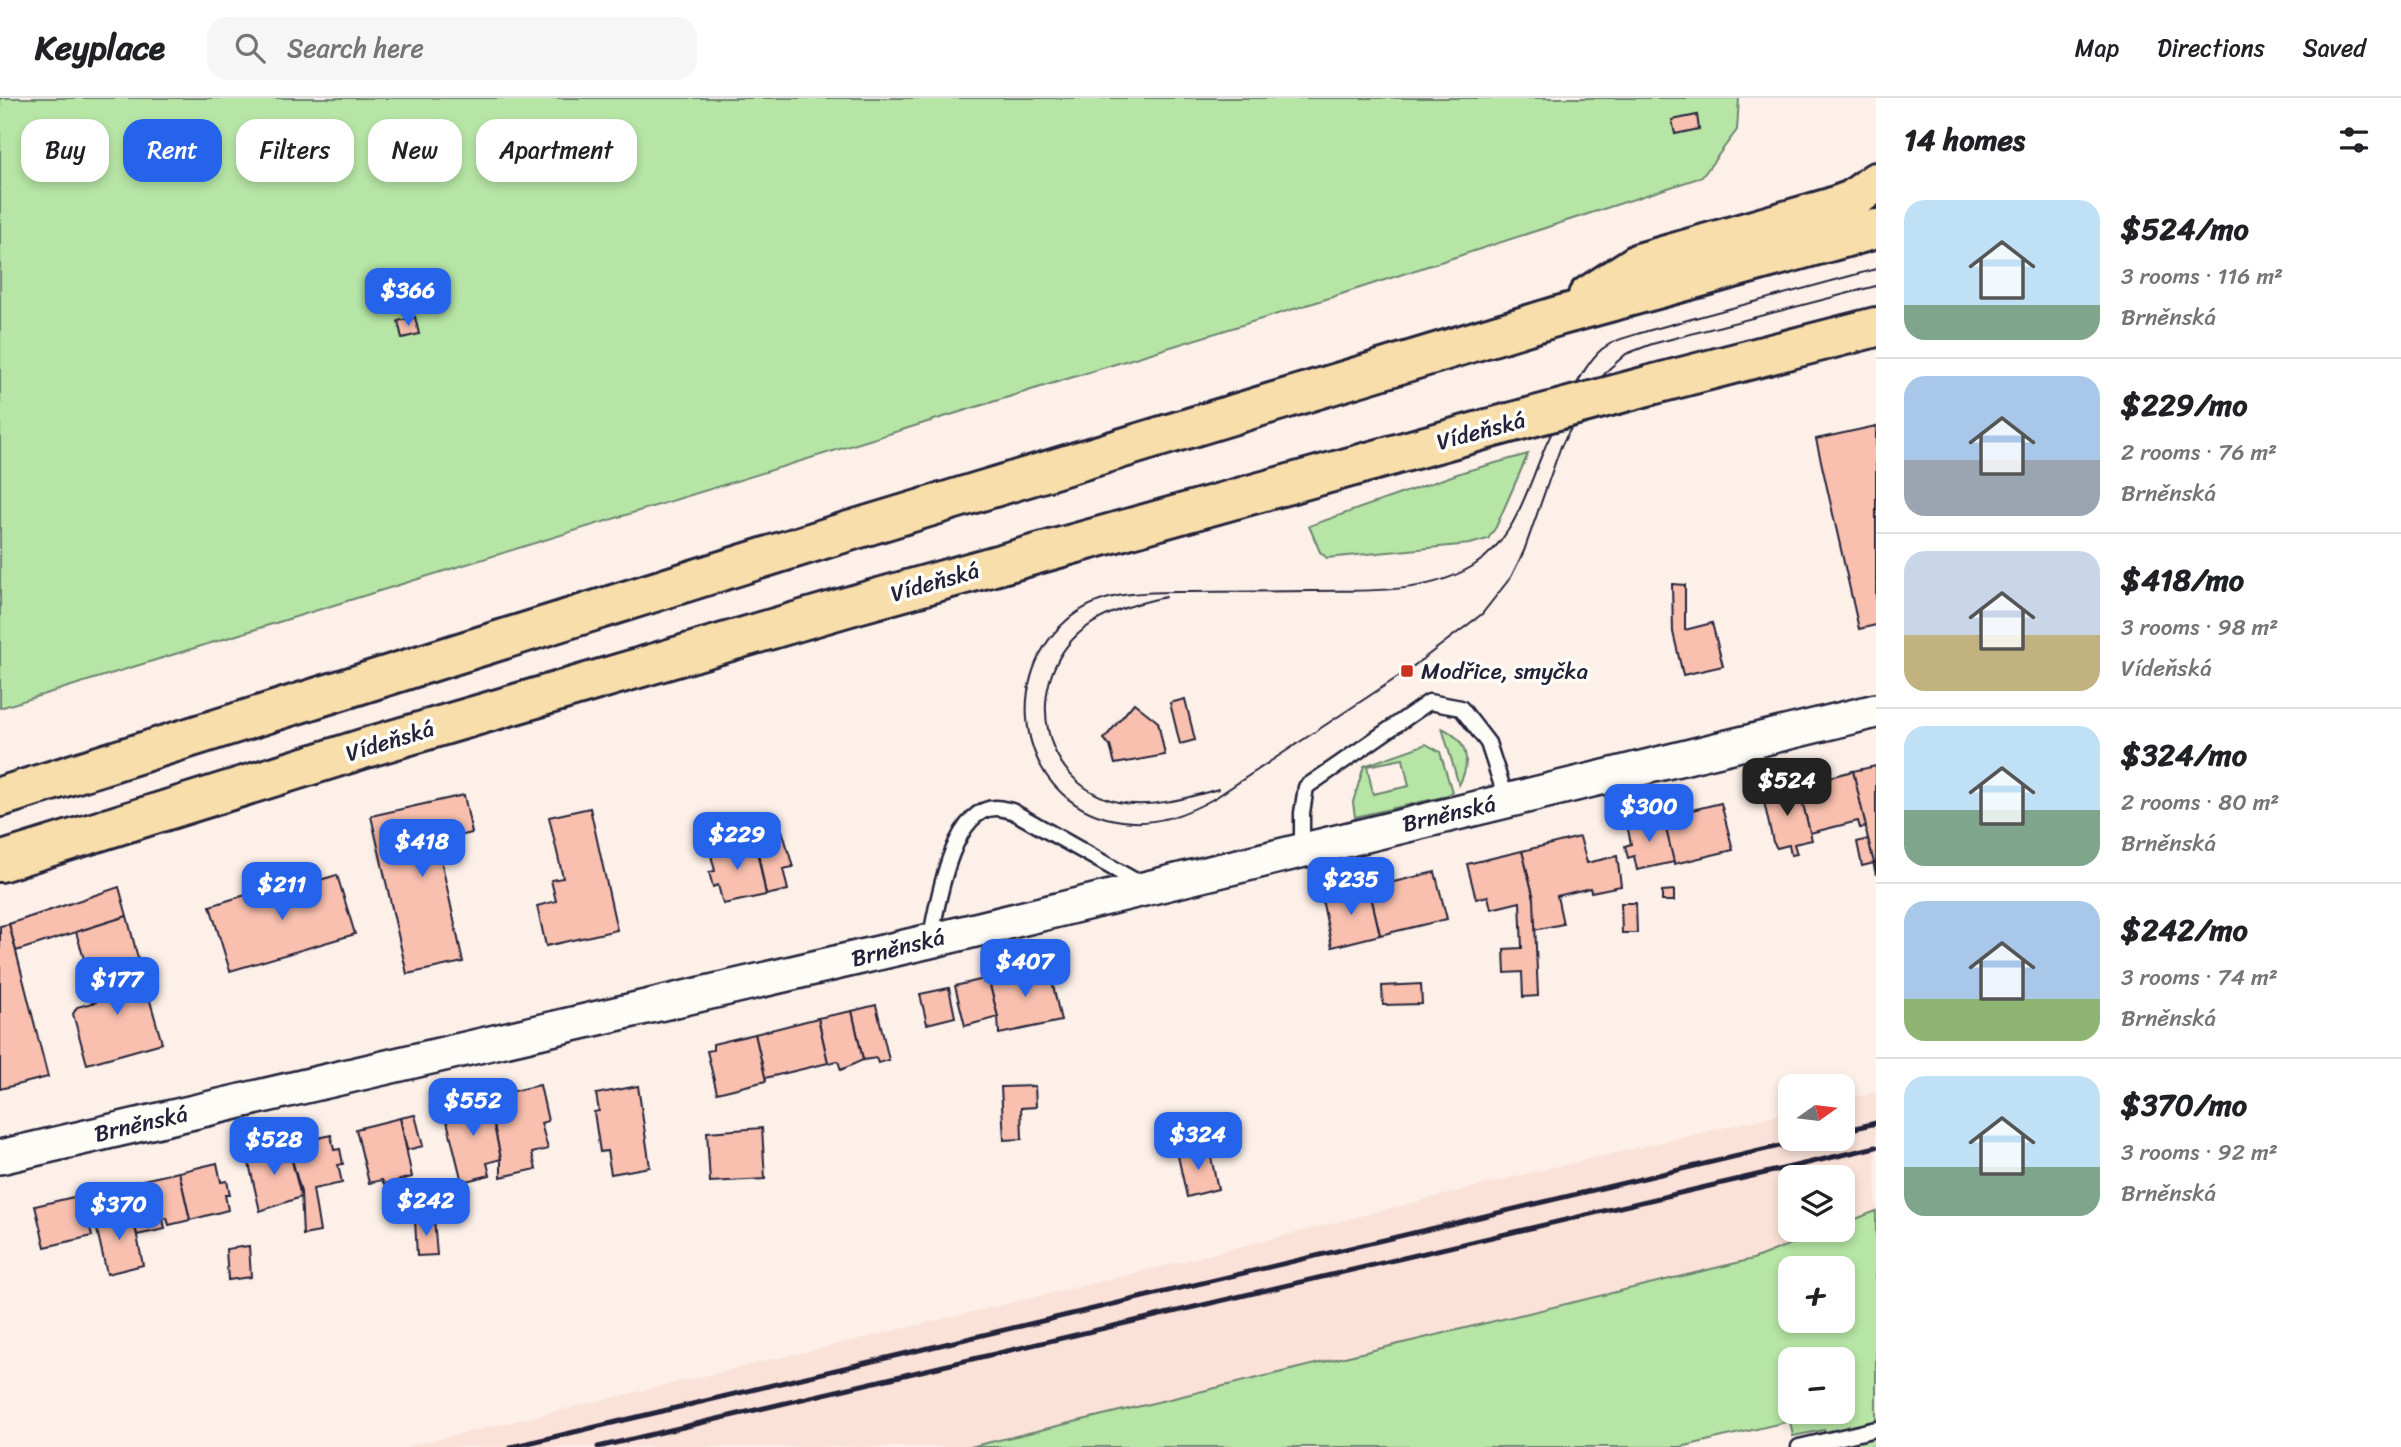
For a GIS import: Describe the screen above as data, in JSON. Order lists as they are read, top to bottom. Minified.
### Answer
{"streets":{"highway":["Vídeňská"],"street":["Brněnská"]},"places":{"transit":["Modřice, smyčka"]},"north":"right","page":{"header":"Keyplace","search":"Search here","nav":["Map","Directions","Saved"],"heading":"14 homes","chip":["Buy","Rent","Filters","New","Apartment"],"list":[{"name":"$524/mo","note":"3 rooms · 116 m² · Brněnská"},{"name":"$229/mo","note":"2 rooms · 76 m² · Brněnská"},{"name":"$418/mo","note":"3 rooms · 98 m² · Vídeňská"},{"name":"$324/mo","note":"2 rooms · 80 m² · Brněnská"},{"name":"$242/mo","note":"3 rooms · 74 m² · Brněnská"},{"name":"$370/mo","note":"3 rooms · 92 m² · Brněnská"}],"price":["$366","$524","$300","$229","$418","$235","$211","$407","$177","$552","$324","$528","$242","$370"],"map_buttons":["+","−"]}}
